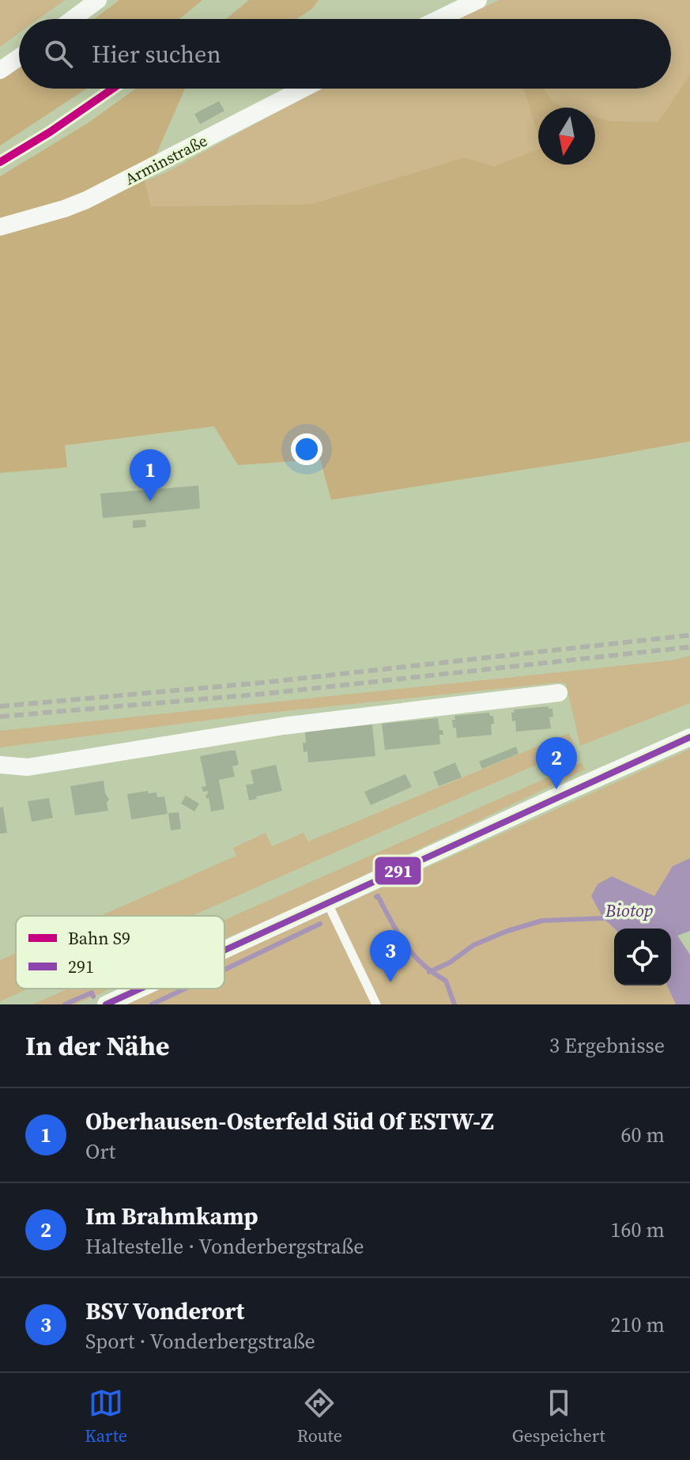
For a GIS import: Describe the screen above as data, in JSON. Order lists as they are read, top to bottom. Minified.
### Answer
{"streets":{"street":["Arminstraße"]},"water":["Biotop"],"lines":["rail line S9","transit line 291"],"legend":["Bahn S9","291"],"north":"bottom","page":{"search":"Hier suchen","pins":["1","2","3"],"heading":["In der Nähe","3 Ergebnisse"],"list":[{"mark":"1","name":"Oberhausen-Osterfeld Süd Of ESTW-Z","note":"Ort","value":"60 m"},{"mark":"2","name":"Im Brahmkamp","note":"Haltestelle · Vonderbergstraße","value":"160 m"},{"mark":"3","name":"BSV Vonderort","note":"Sport · Vonderbergstraße","value":"210 m"}],"nav":["Karte","Route","Gespeichert"]}}
